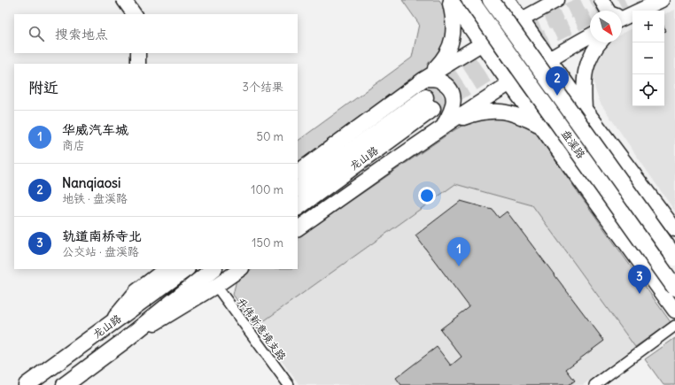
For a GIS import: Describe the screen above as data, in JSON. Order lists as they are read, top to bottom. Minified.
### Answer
{"streets":{"main road":["盘溪路","龙山路"],"street":["升伟新意境支路"]},"north":"bottom right","page":{"map_buttons":["+","−"],"search":"搜索地点","heading":["附近","3个结果"],"pins":["2","1","3"],"list":[{"mark":"1","name":"华威汽车城","note":"商店","value":"50 m"},{"mark":"2","name":"Nanqiaosi","note":"地铁 · 盘溪路","value":"100 m"},{"mark":"3","name":"轨道南桥寺北","note":"公交站 · 盘溪路","value":"150 m"}]}}
